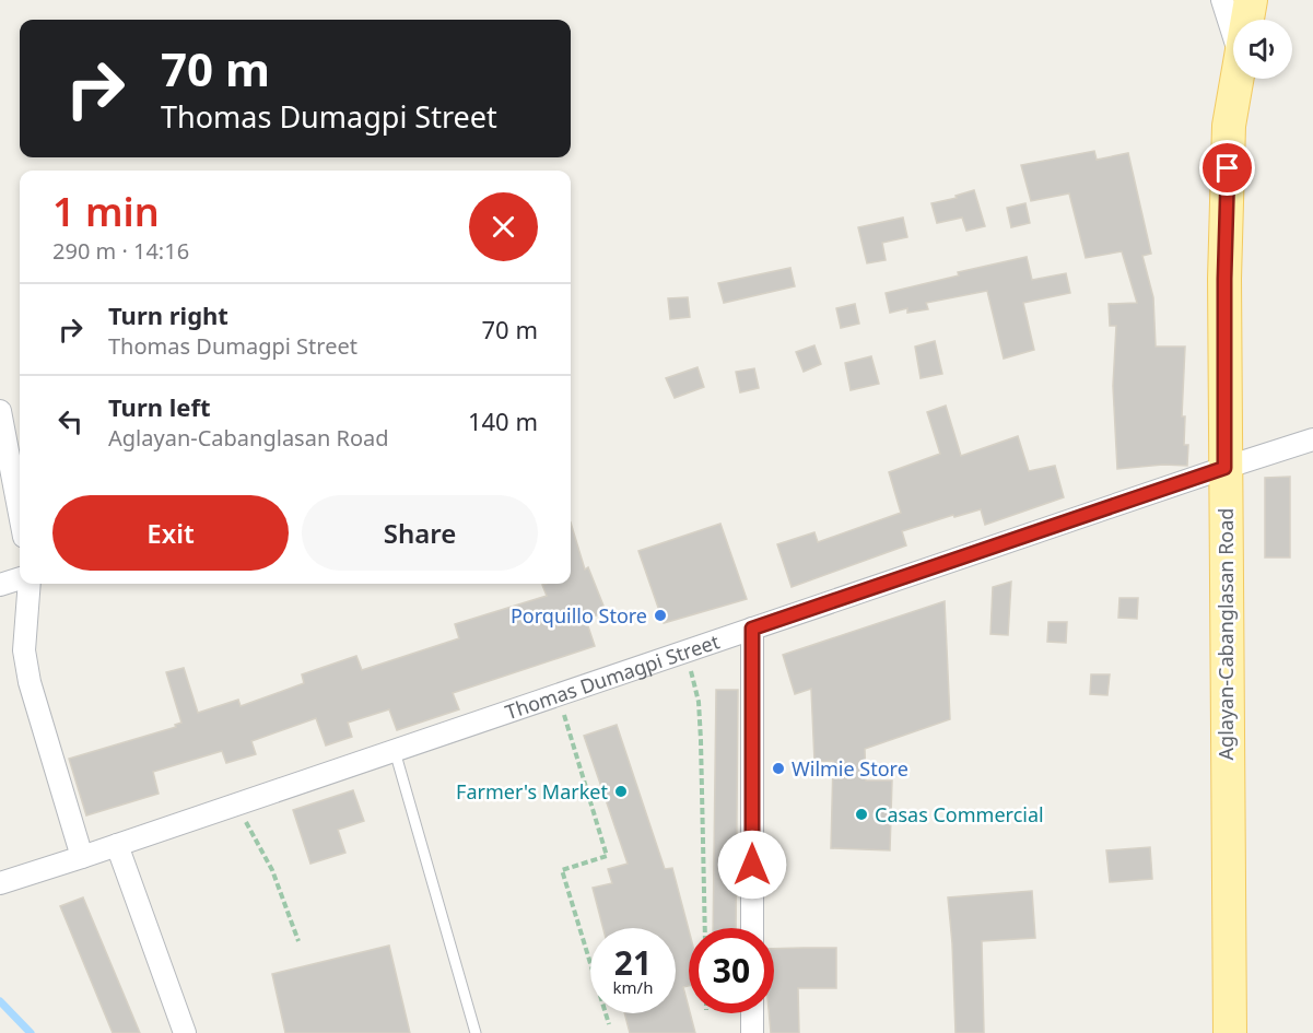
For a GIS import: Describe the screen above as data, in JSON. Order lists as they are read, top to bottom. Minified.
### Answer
{"streets":{"main road":["Aglayan-Cabanglasan Road"],"street":["Thomas Dumagpi Street"]},"crossings":[["Aglayan-Cabanglasan Road","Thomas Dumagpi Street"]],"places":["Porquillo Store","Wilmie Store","Farmer's Market","Casas Commercial"],"page":{"turn":["70 m","Thomas Dumagpi Street"],"heading":["1 min","290 m · 14:16"],"list":[{"name":"Turn right","note":"Thomas Dumagpi Street","value":"70 m"},{"name":"Turn left","note":"Aglayan-Cabanglasan Road","value":"140 m"}],"buttons":["Exit","Share"],"speed":"21 km/h","limit":"30"}}
